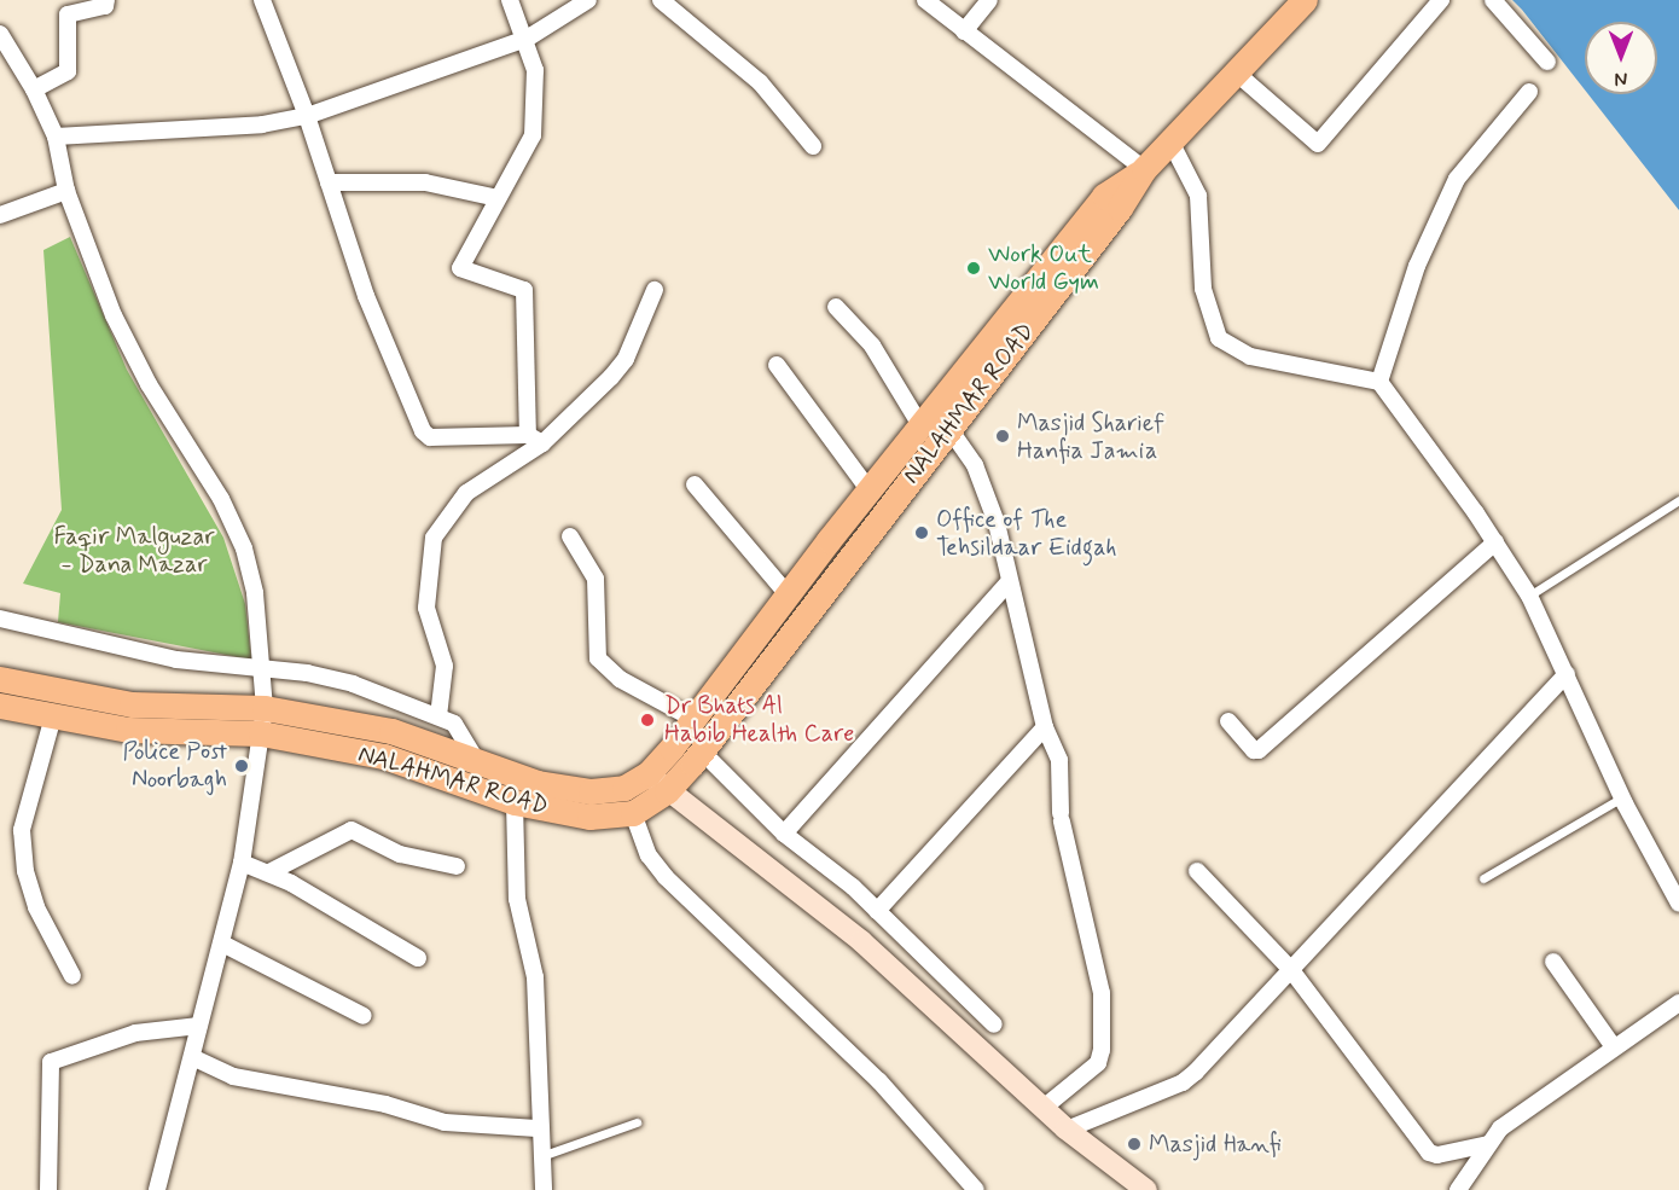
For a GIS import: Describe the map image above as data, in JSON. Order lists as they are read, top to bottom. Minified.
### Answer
{"streets":{"main road":["NALAHMAR ROAD"]},"parks":["Faqir Malguzar - Dana Mazar"],"places":["Work Out World Gym","Masjid Sharief Hanfia Jamia","Office of The Tehsildaar Eidgah","Dr Bhats Al Habib Health Care","Police Post Noorbagh","Masjid Hanfi"],"north":"bottom"}
